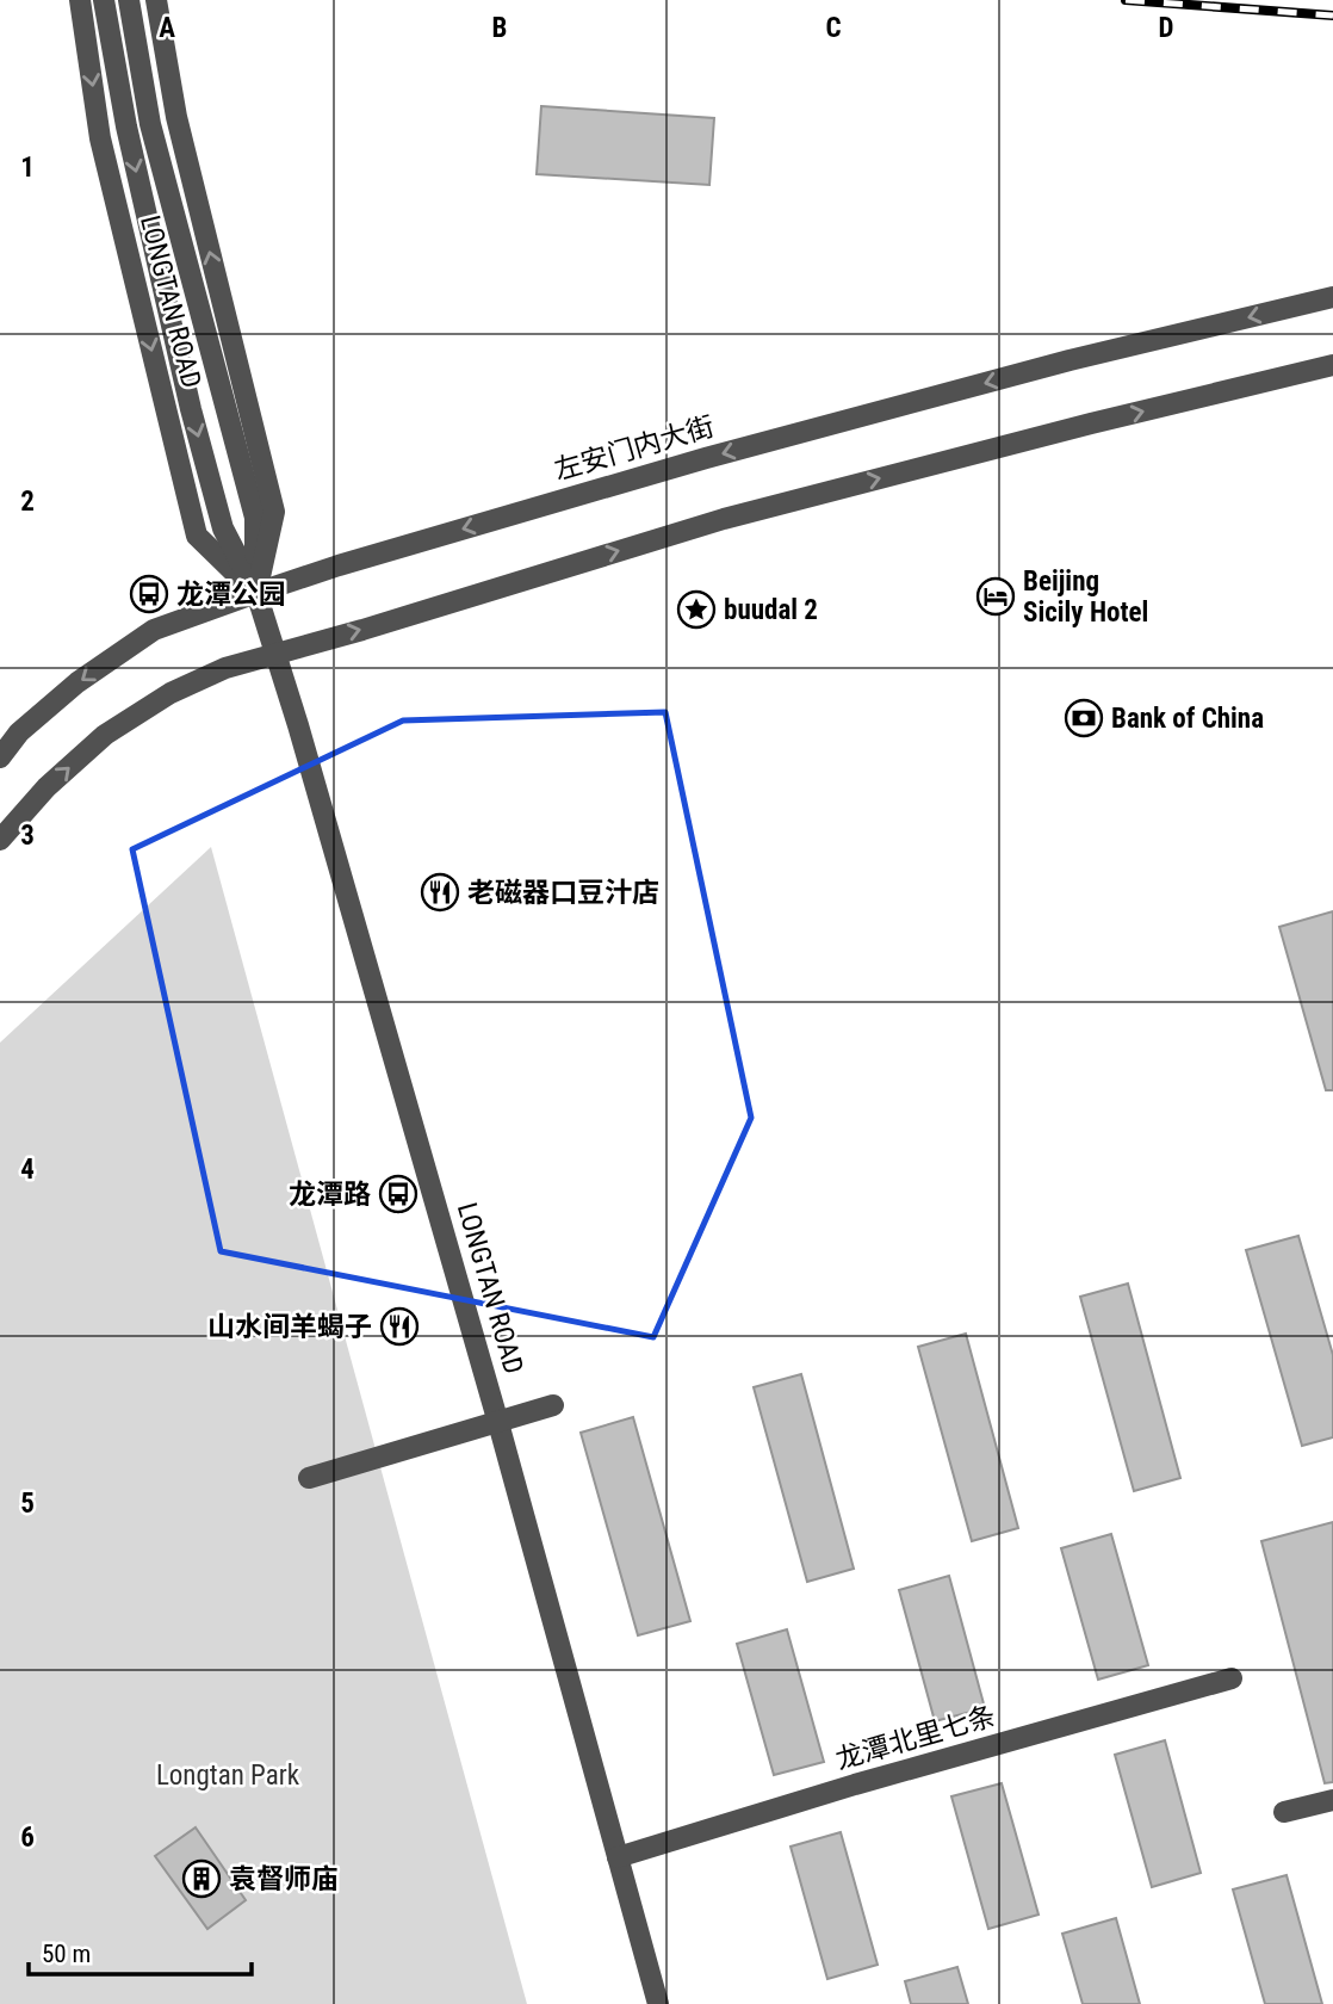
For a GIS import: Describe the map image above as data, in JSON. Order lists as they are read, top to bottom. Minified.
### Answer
{"streets":{"street":["LONGTAN ROAD","左安门内大街","龙潭北里七条"]},"crossings":[["LONGTAN ROAD","左安门内大街"],["LONGTAN ROAD","龙潭北里七条"]],"parks":["Longtan Park"],"places":{"bus stop":["龙潭公园","龙潭路"],"hotel":["Beijing Sicily Hotel"],"place":["buudal 2"],"bank":["Bank of China"],"restaurant":["老磁器口豆汁店","山水间羊蝎子"],"building":["袁督师庙"]},"scale_bar":"50 m","grid":{"columns":["A","B","C","D"],"rows":["1","2","3","4","5","6"]}}
